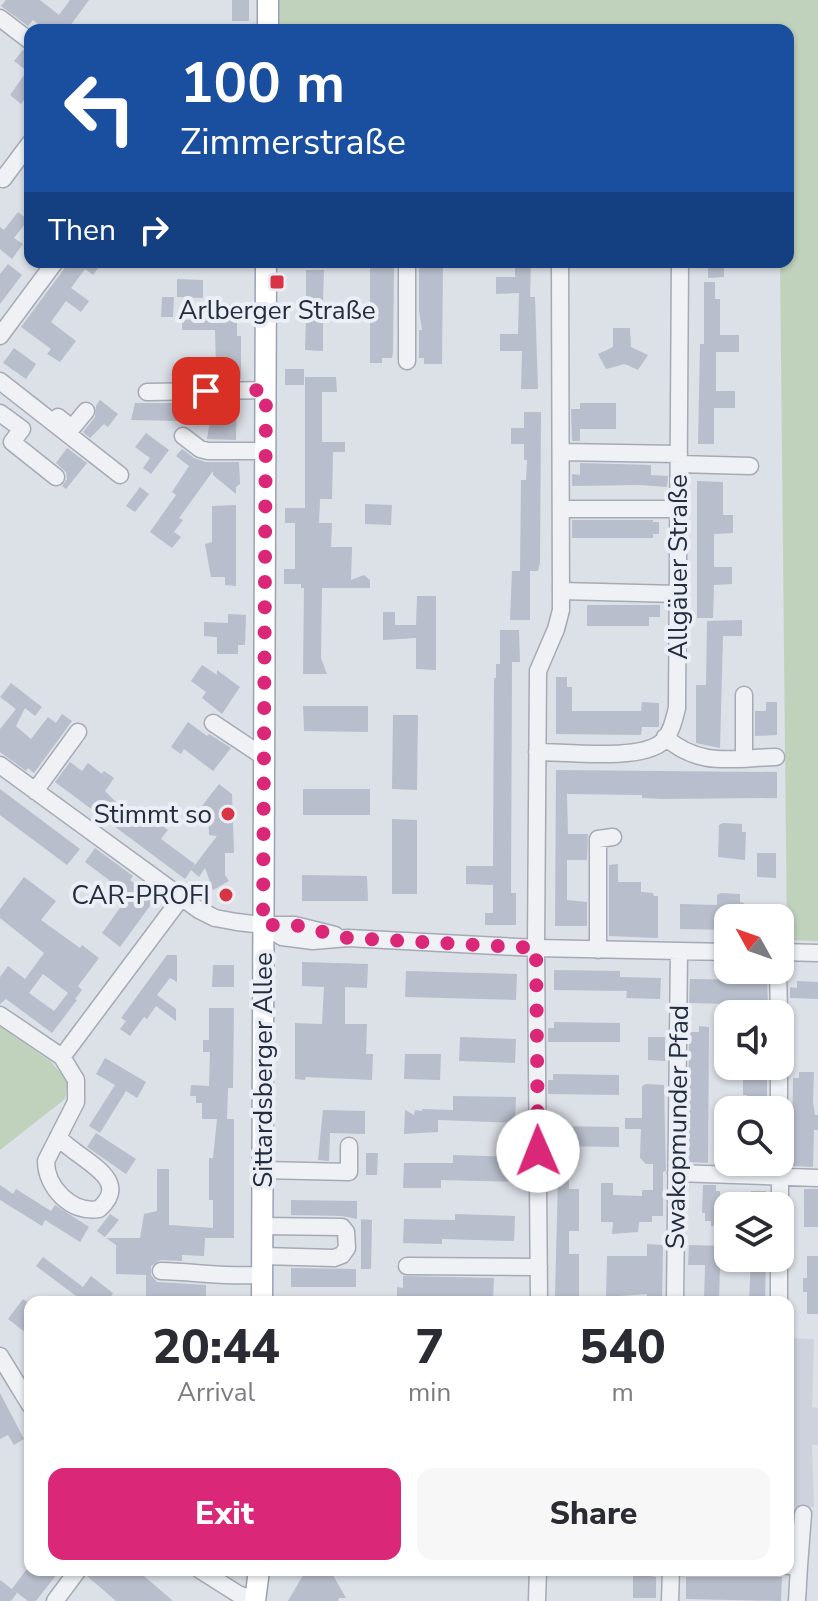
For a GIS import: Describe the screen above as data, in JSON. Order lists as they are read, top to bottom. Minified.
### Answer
{"streets":{"main road":["Sittardsberger Allee"],"street":["Allgäuer Straße","Swakopmunder Pfad"]},"places":{"transit":["Arlberger Straße"],"other":["Stimmt so","CAR-PROFI"]},"north":"top left","page":{"turn":["100 m","Zimmerstraße"],"then":"Then","eta":["20:44","Arrival","7","min","540","m"],"buttons":["Exit","Share"]}}
